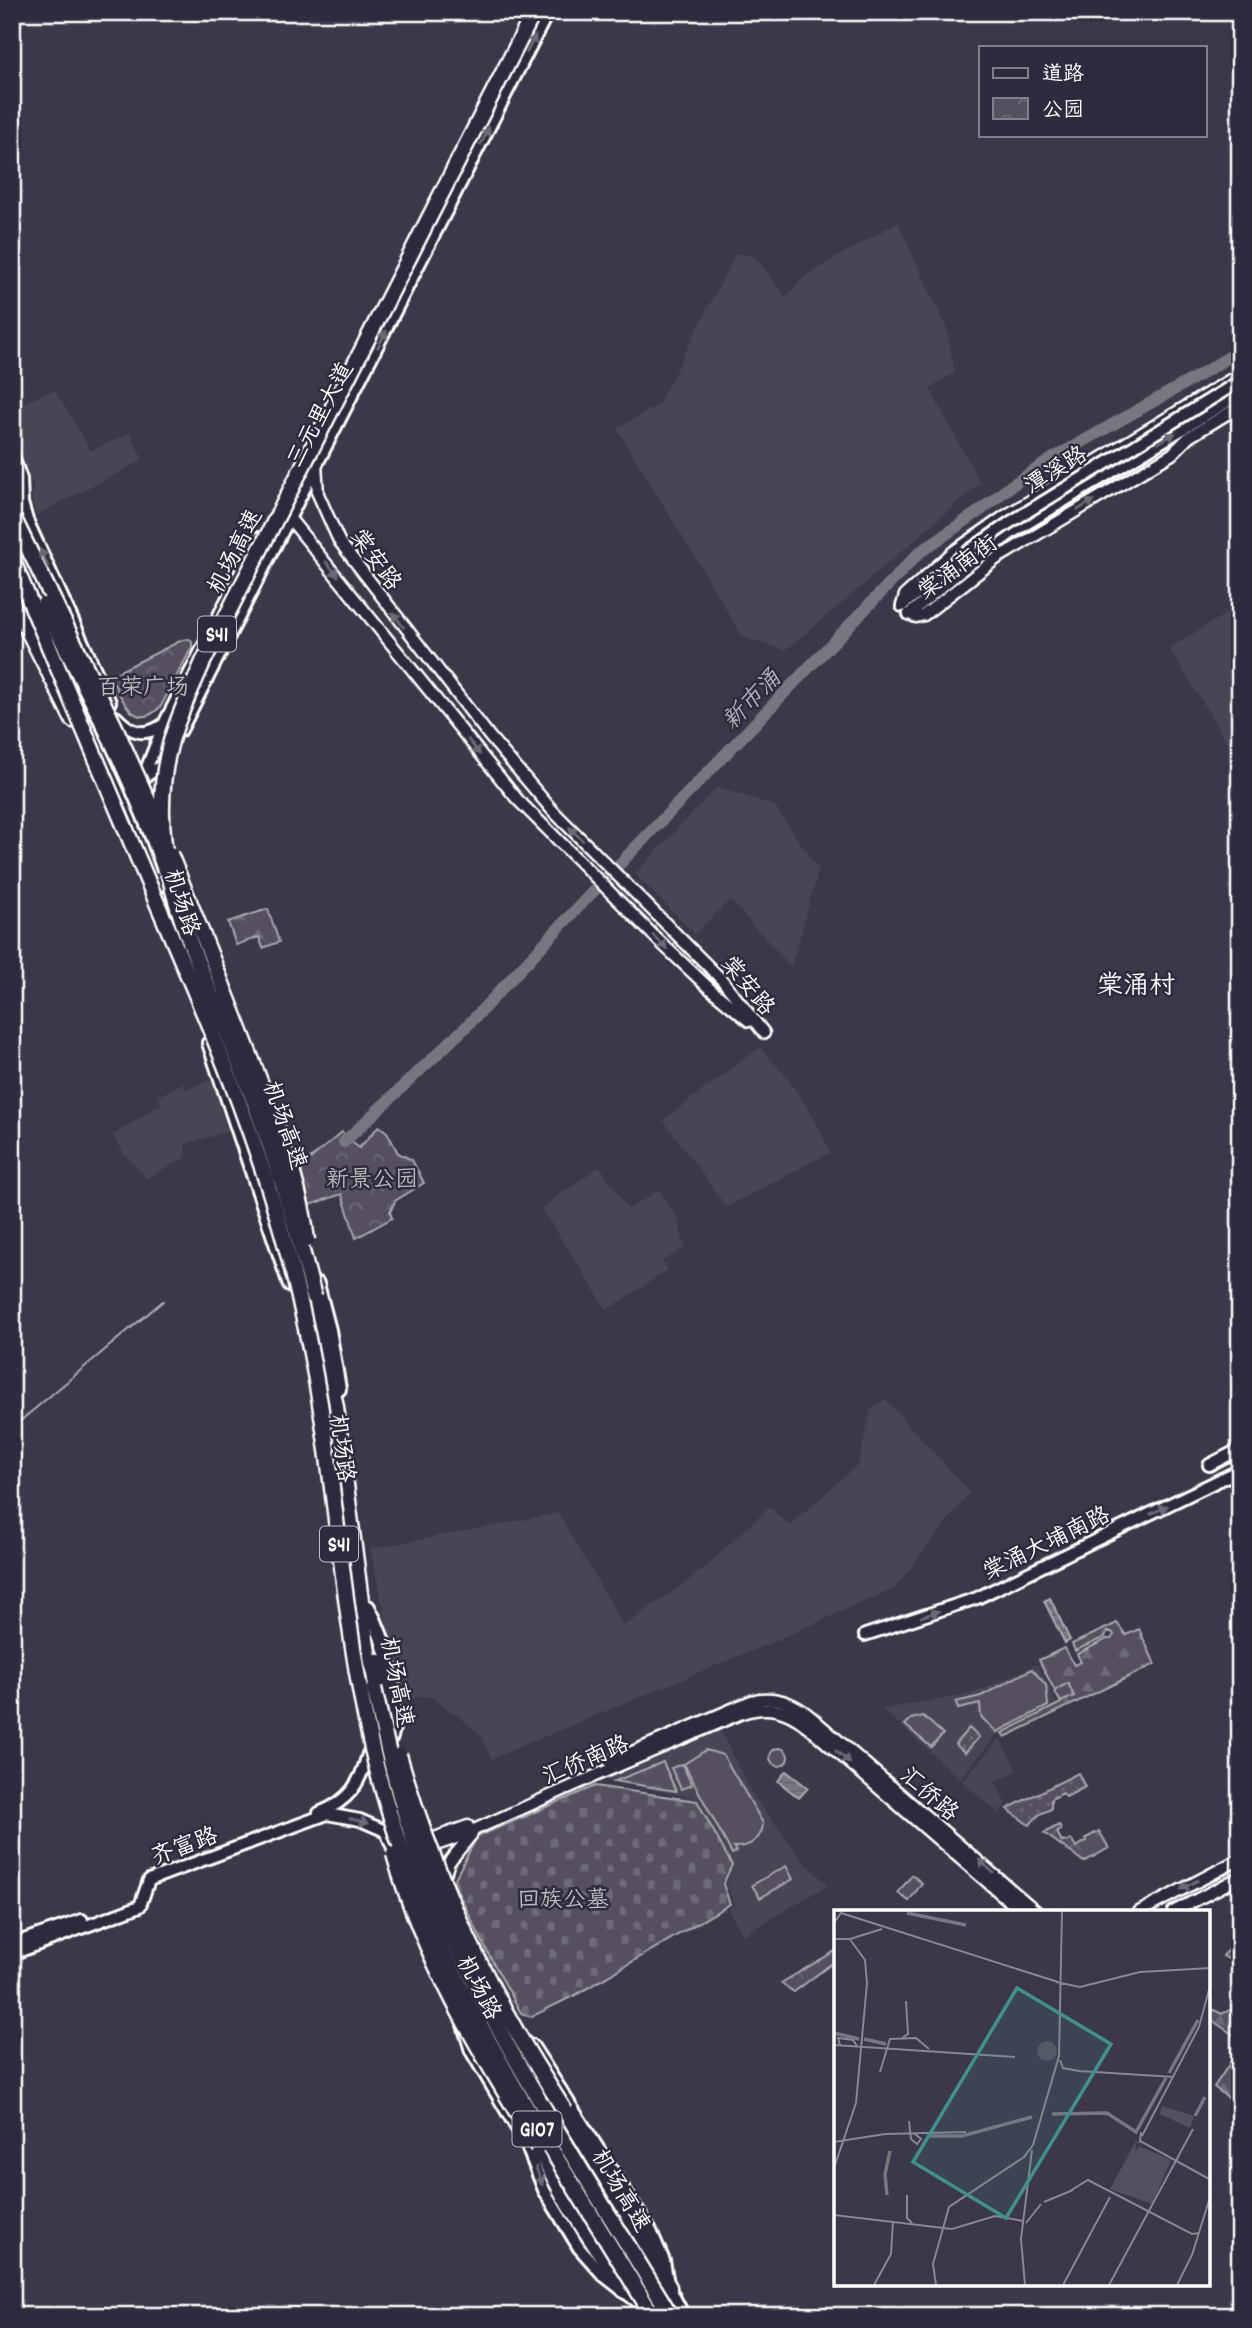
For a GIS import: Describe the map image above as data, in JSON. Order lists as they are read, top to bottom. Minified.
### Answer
{"streets":{"highway":["机场高速","S41","机场路","G107"],"main road":["三元里大道","潭溪路","棠涌大埔南路","齐富路"],"street":["棠安路","棠涌南街","汇侨南路","汇侨路"]},"crossings":[["三元里大道","棠安路"],["三元里大道","机场路"],["潭溪路","棠涌南街"],["机场高速","机场路"],["机场路","汇侨南路"],["机场路","齐富路"],["汇侨南路","汇侨路"]],"one_way":["棠涌大埔南路"],"districts":["棠涌村"],"water":["新市涌"],"parks":["百荣广场","新景公园","回族公墓"],"legend":["道路","公园"]}
